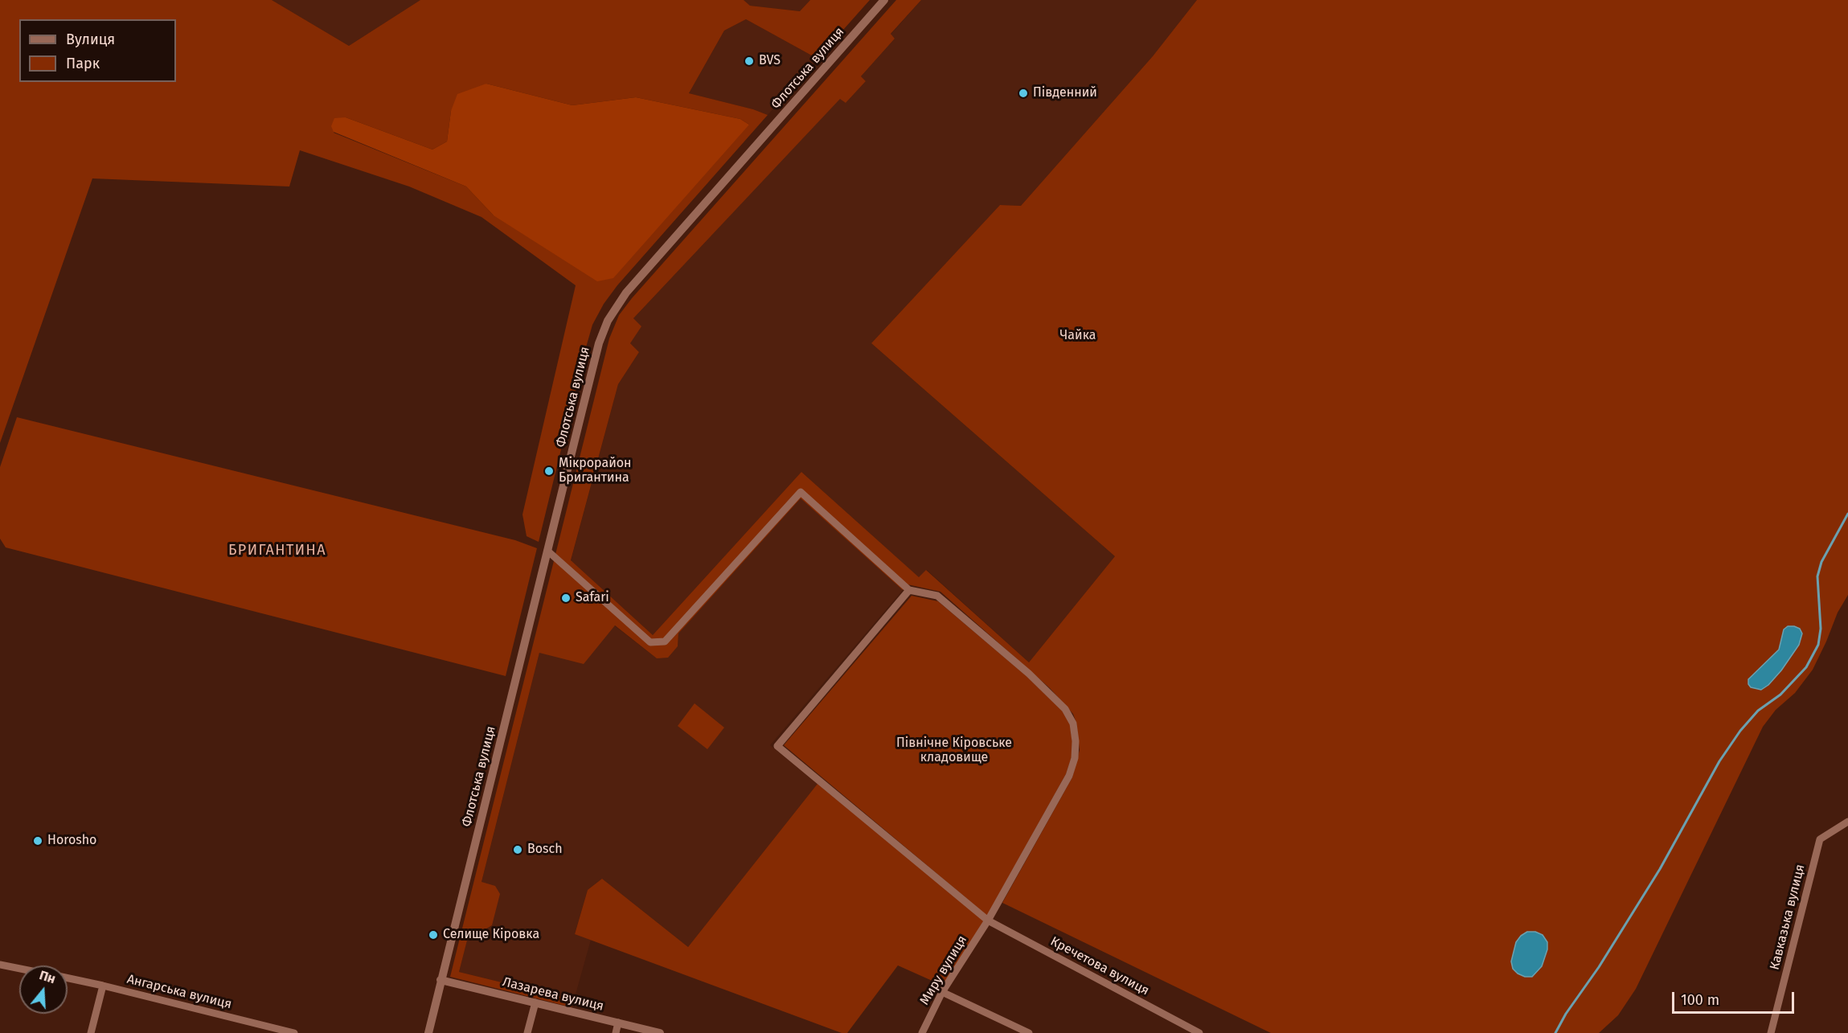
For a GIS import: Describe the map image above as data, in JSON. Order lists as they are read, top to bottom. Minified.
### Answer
{"streets":{"street":["Флотська вулиця","Кавказька вулиця","Кречетова вулиця","Миру вулиця","Ангарська вулиця","Лазарева вулиця"]},"crossings":[["Флотська вулиця","Лазарева вулиця"],["Кречетова вулиця","Миру вулиця"]],"districts":["БРИГАНТИНА"],"parks":["Чайка","Північне Кіровське кладовище"],"places":["BVS","Південний","Мікрорайон Бригантина","Safari","Horosho","Bosch","Селище Кіровка"],"legend":["Вулиця","Парк"],"scale_bar":"100 m","north":"top"}
